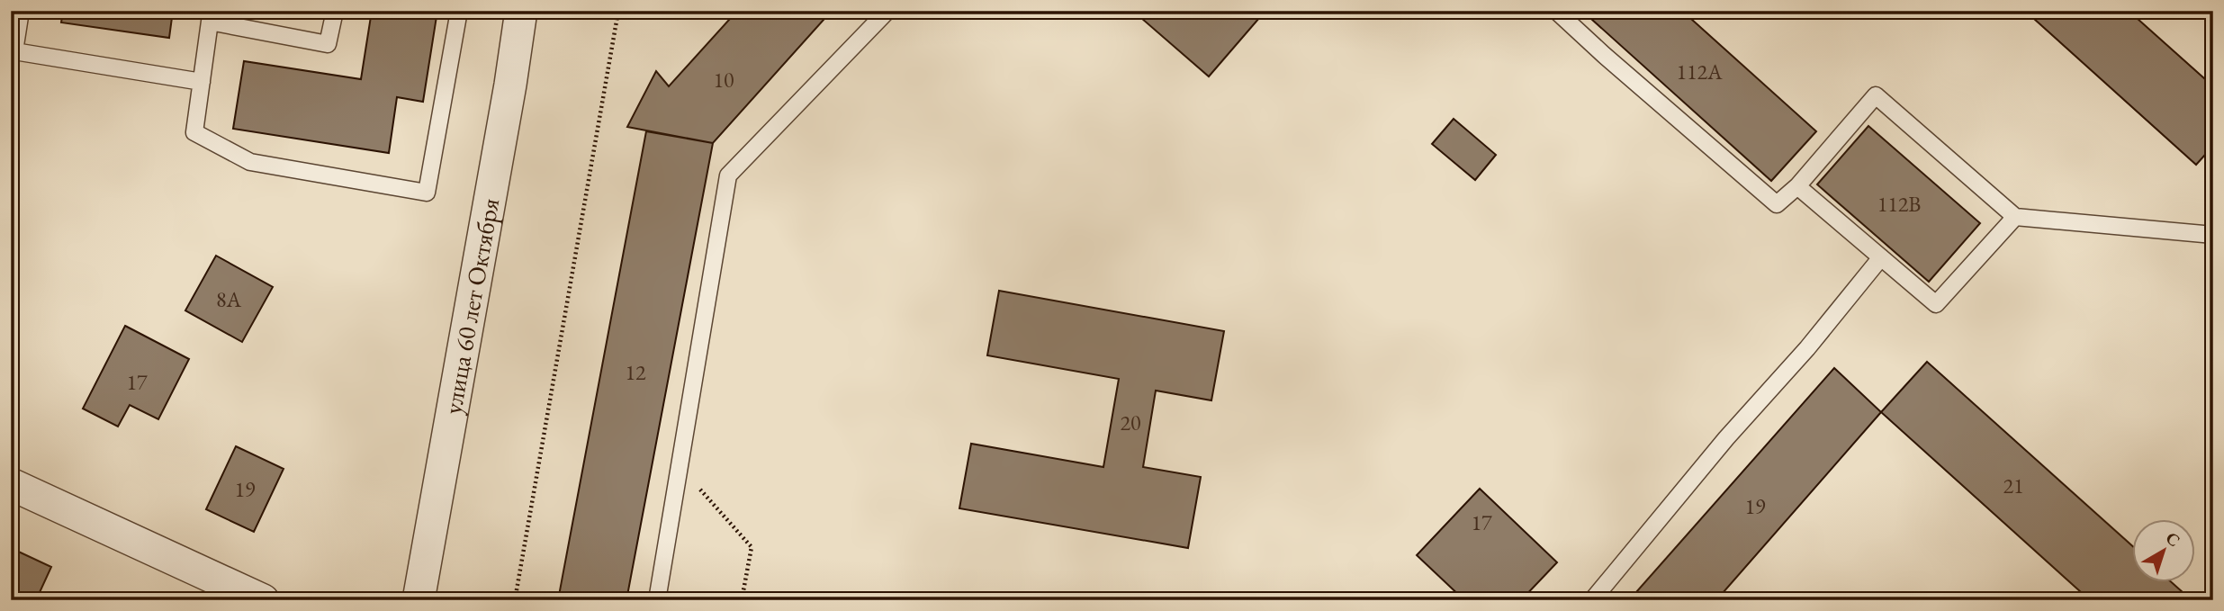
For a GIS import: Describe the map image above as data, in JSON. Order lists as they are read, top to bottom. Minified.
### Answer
{"streets":{"street":["улица 60 лет Октября"]},"house_numbers":["112А","10","112В","8А","12","17","20","21","19","19","17"],"north":"top right"}
